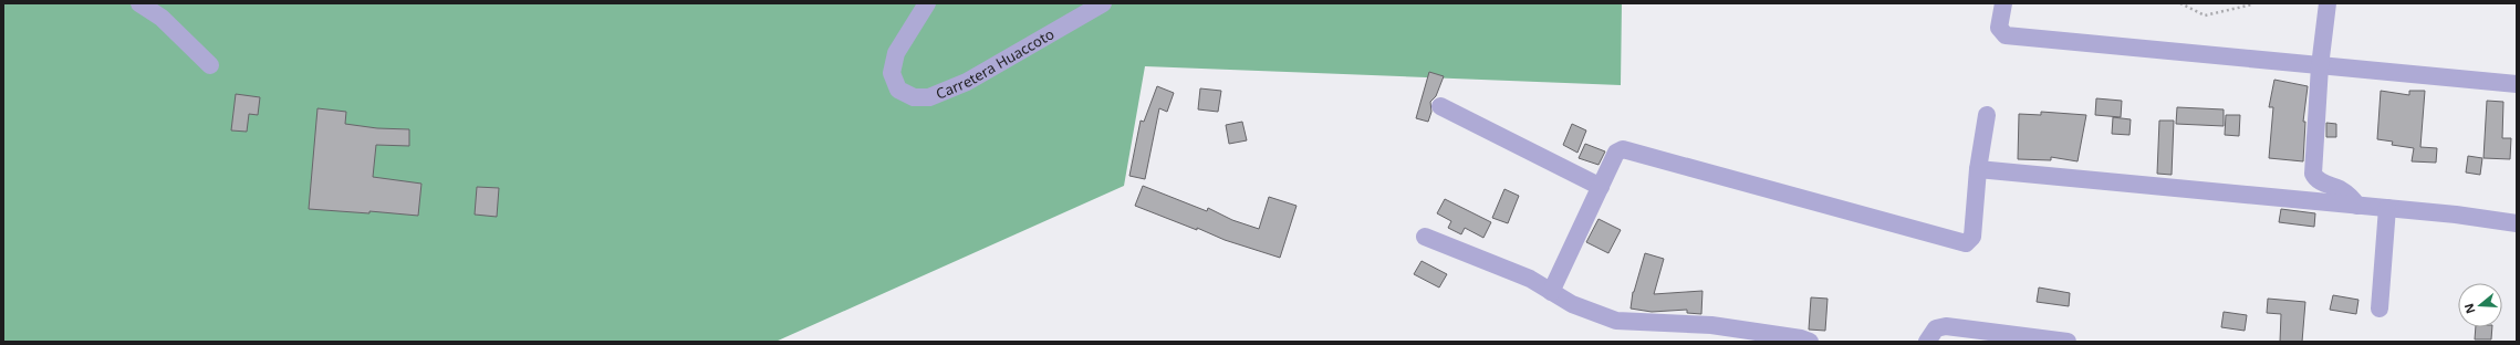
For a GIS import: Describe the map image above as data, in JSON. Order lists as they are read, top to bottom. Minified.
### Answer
{"streets":{"street":["Carretera Huaccoto"]},"north":"left"}
